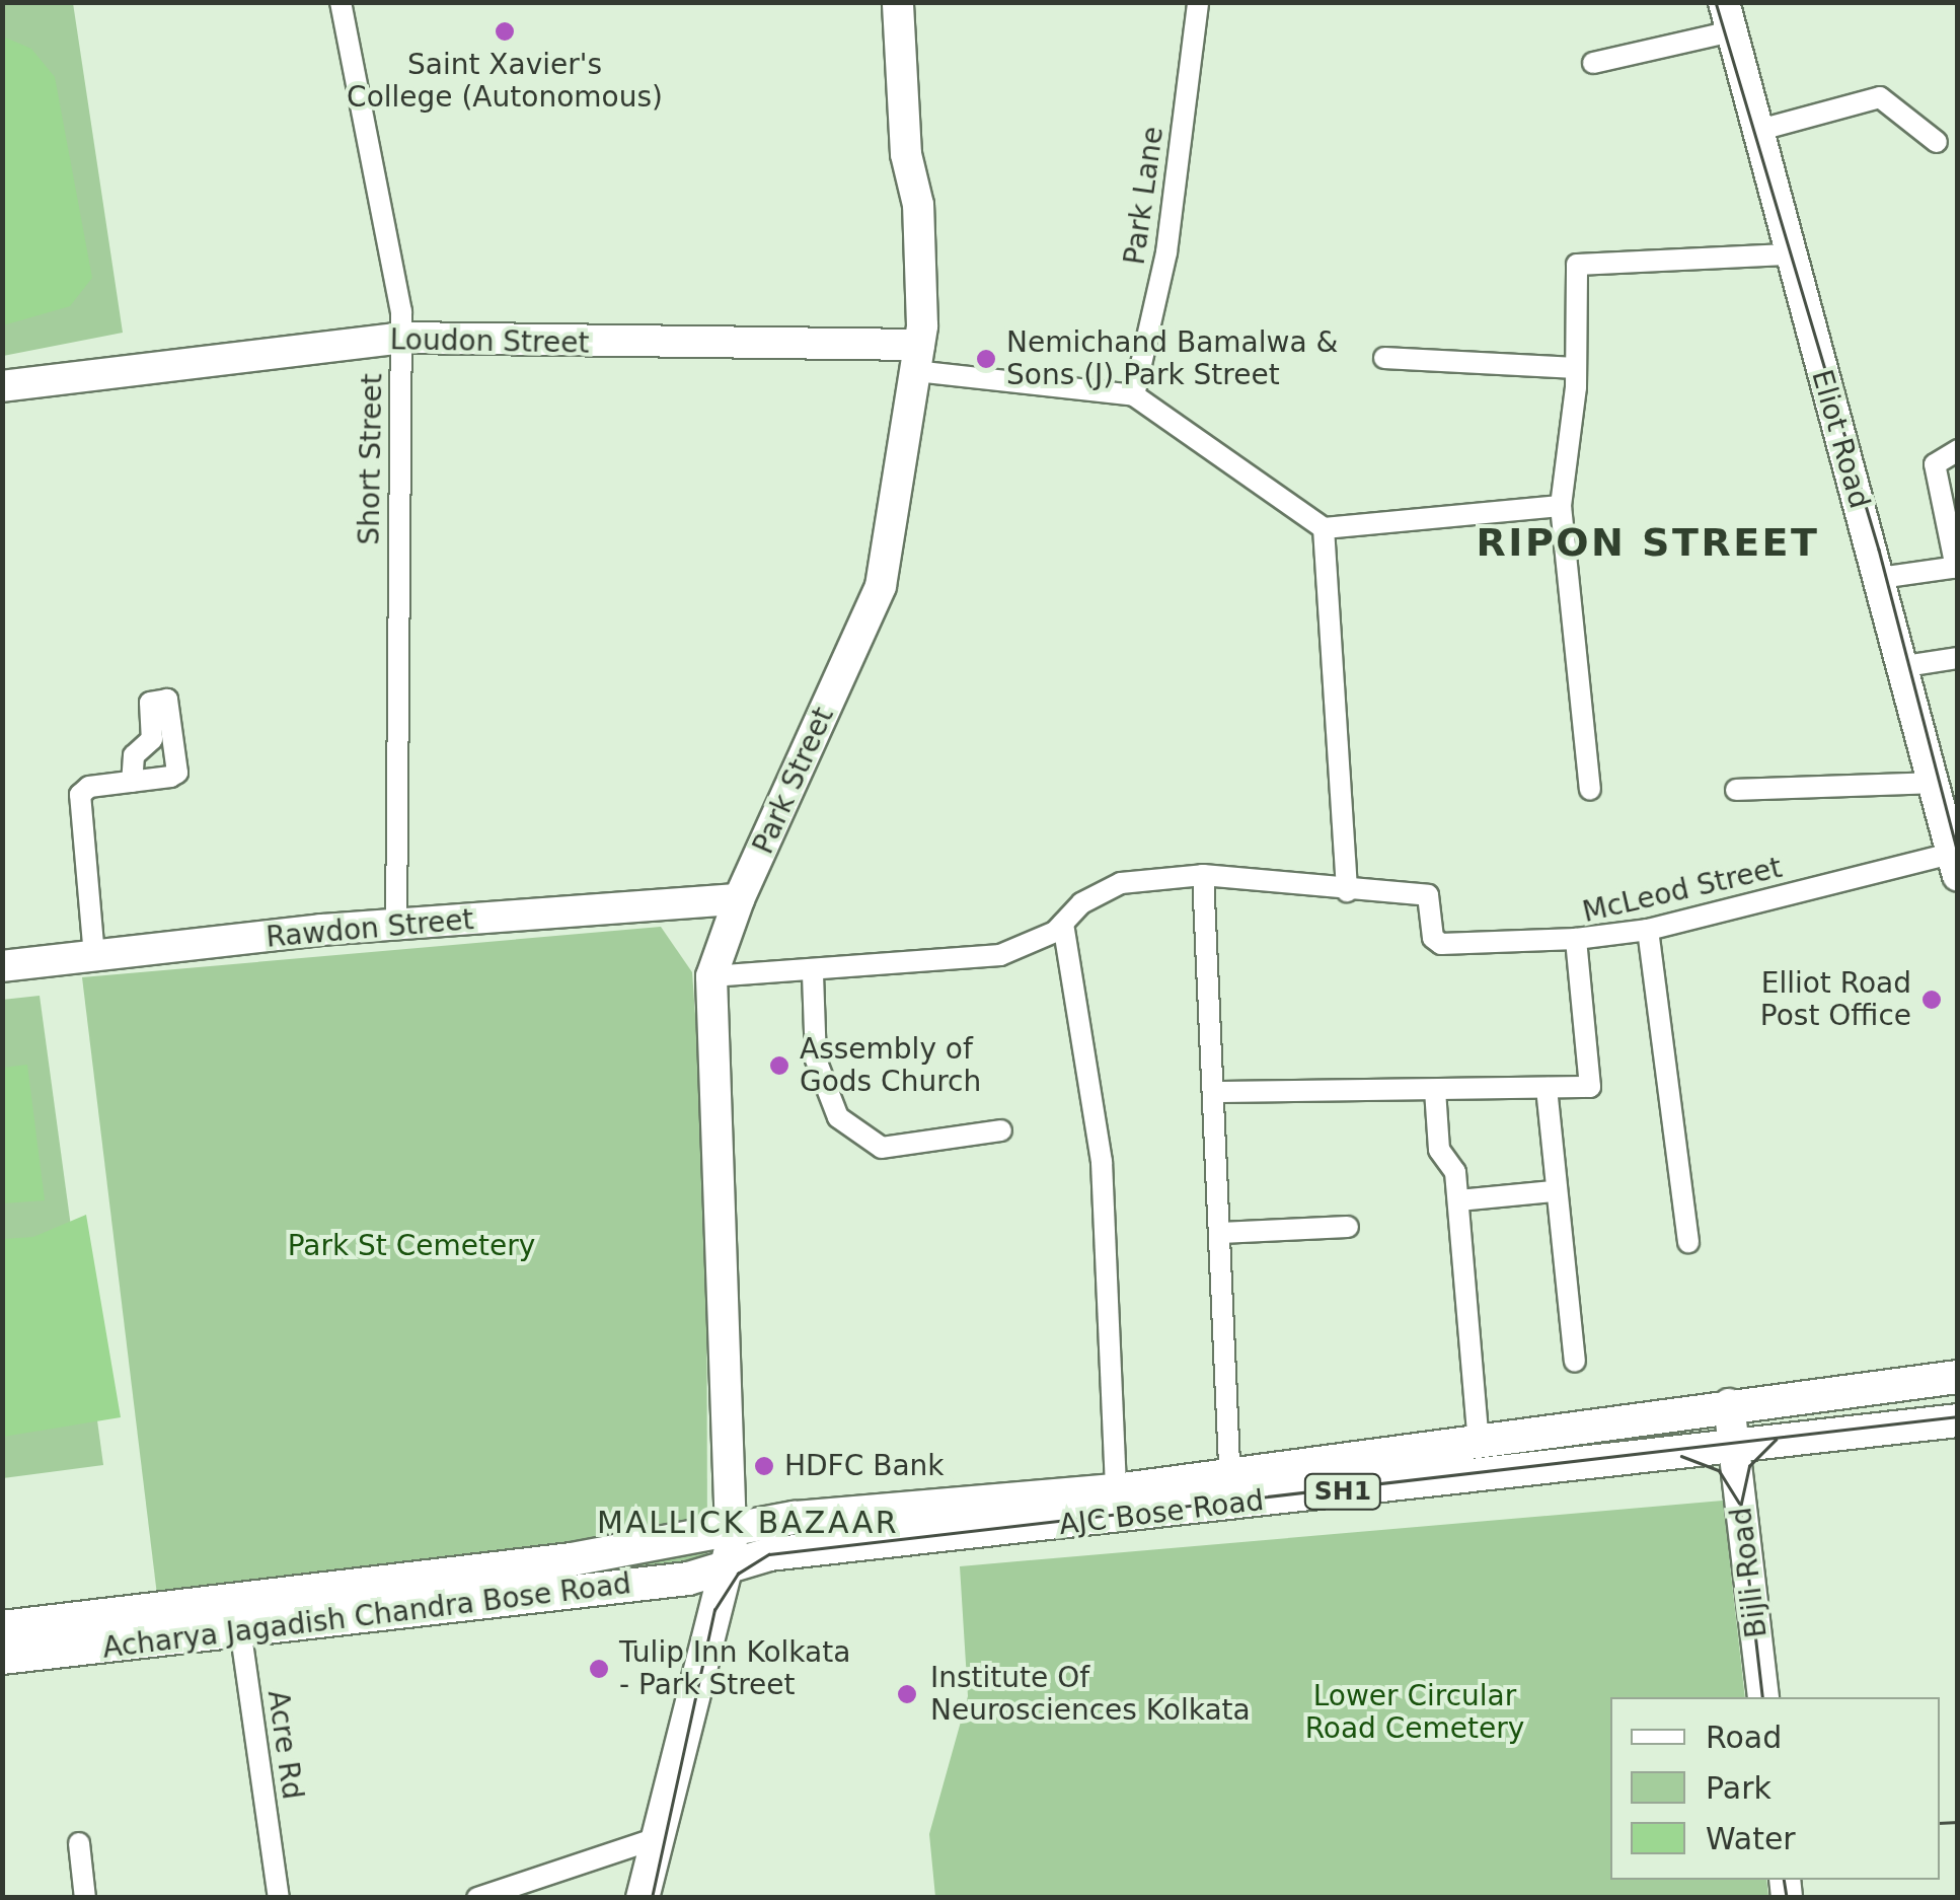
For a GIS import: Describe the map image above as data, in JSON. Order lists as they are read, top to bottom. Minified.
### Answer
{"streets":{"main road":["Loudon Street","Eliot Road","Park Street","Rawdon Street","SH1","AJC Bose Road","Bijli Road","Acharya Jagadish Chandra Bose Road"],"street":["Park Lane","Short Street","McLeod Street","Acre Rd"]},"crossings":[["Loudon Street","Short Street"],["Loudon Street","Park Street"],["Eliot Road","McLeod Street"],["Short Street","Rawdon Street"],["Park Street","Rawdon Street"],["Park Street","AJC Bose Road"],["Park Street","Acharya Jagadish Chandra Bose Road"],["AJC Bose Road","Bijli Road"],["AJC Bose Road","Acharya Jagadish Chandra Bose Road"],["Bijli Road","Acharya Jagadish Chandra Bose Road"],["Acharya Jagadish Chandra Bose Road","Acre Rd"]],"districts":["RIPON STREET","MALLICK BAZAAR"],"parks":["Park St Cemetery","Lower Circular Road Cemetery"],"places":["Saint Xavier's College (Autonomous)","Nemichand Bamalwa & Sons (J) Park Street","Elliot Road Post Office","Assembly of Gods Church","HDFC Bank","Tulip Inn Kolkata - Park Street","Institute Of Neurosciences Kolkata"],"legend":["Road","Park","Water"]}
